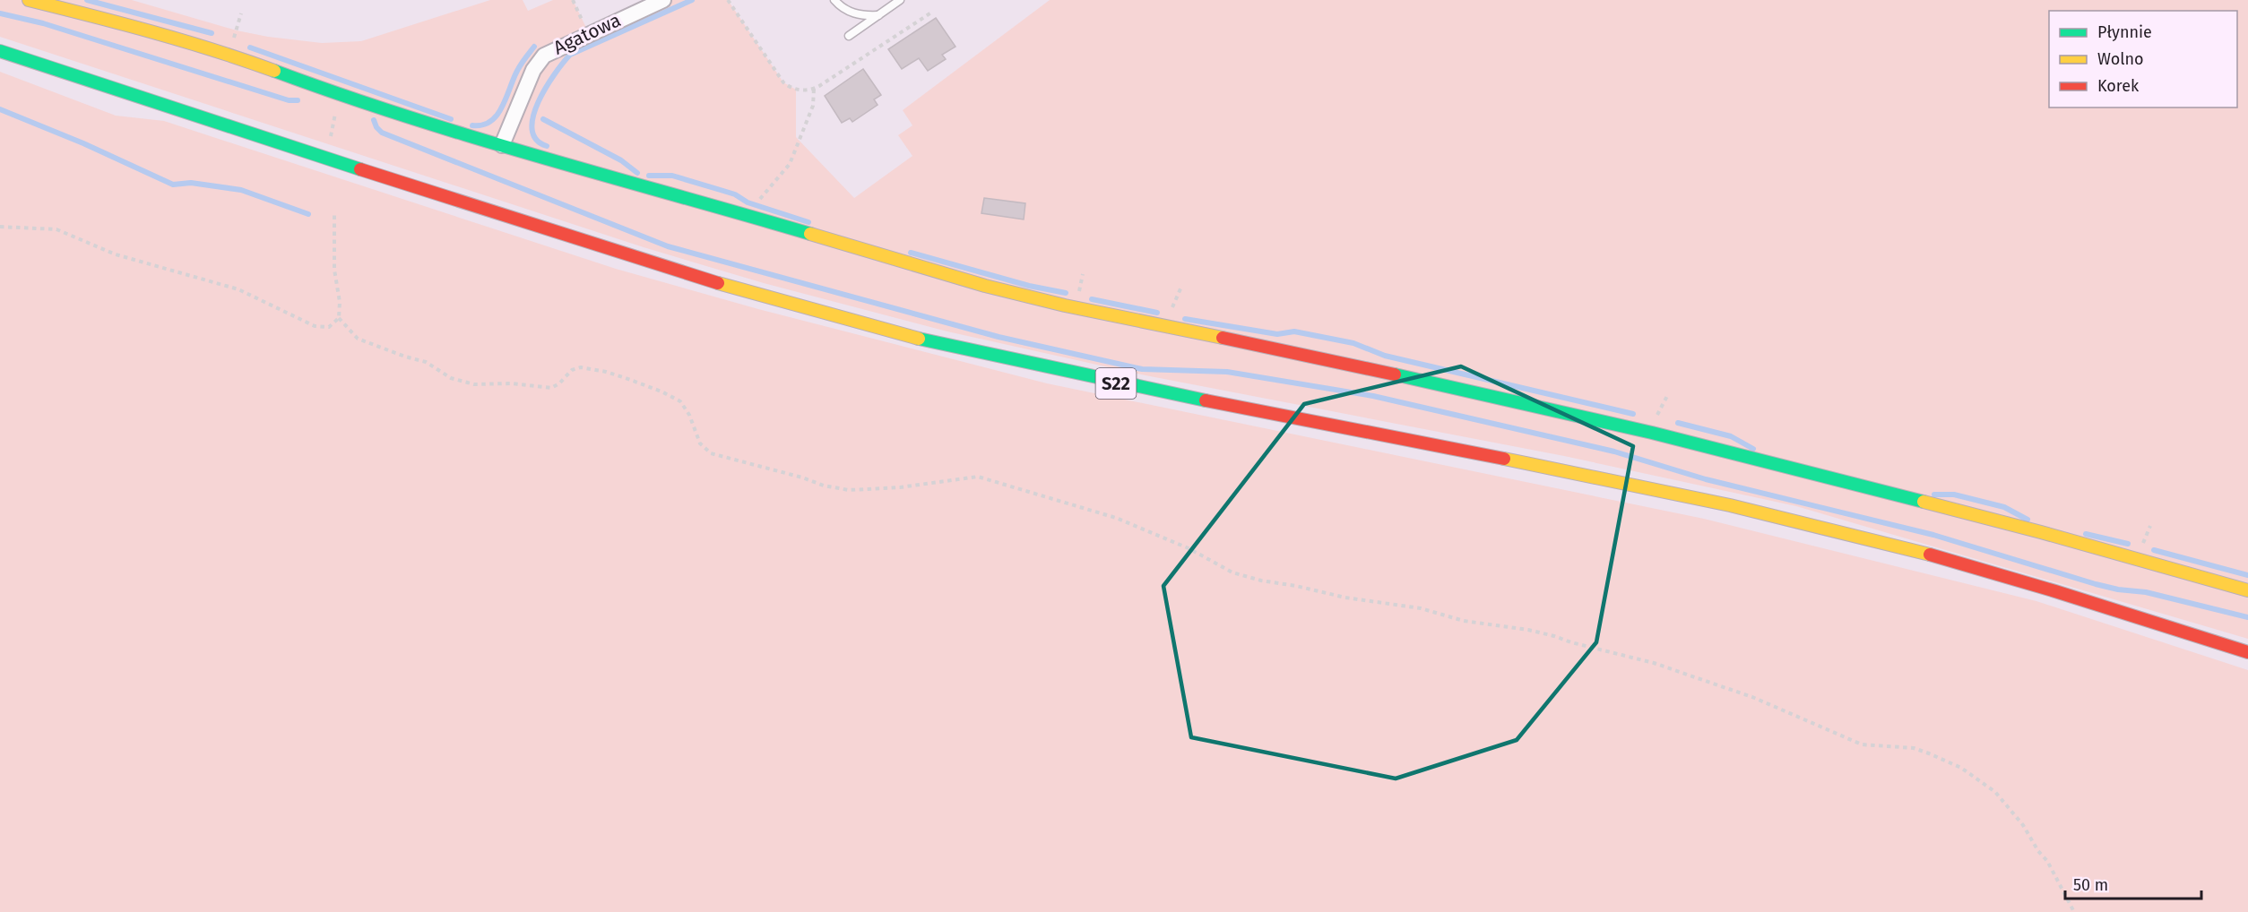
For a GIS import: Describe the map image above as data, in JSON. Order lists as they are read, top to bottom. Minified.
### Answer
{"streets":{"main road":["S22"],"street":["Agatowa"]},"legend":["Płynnie","Wolno","Korek"],"scale_bar":"50 m"}
